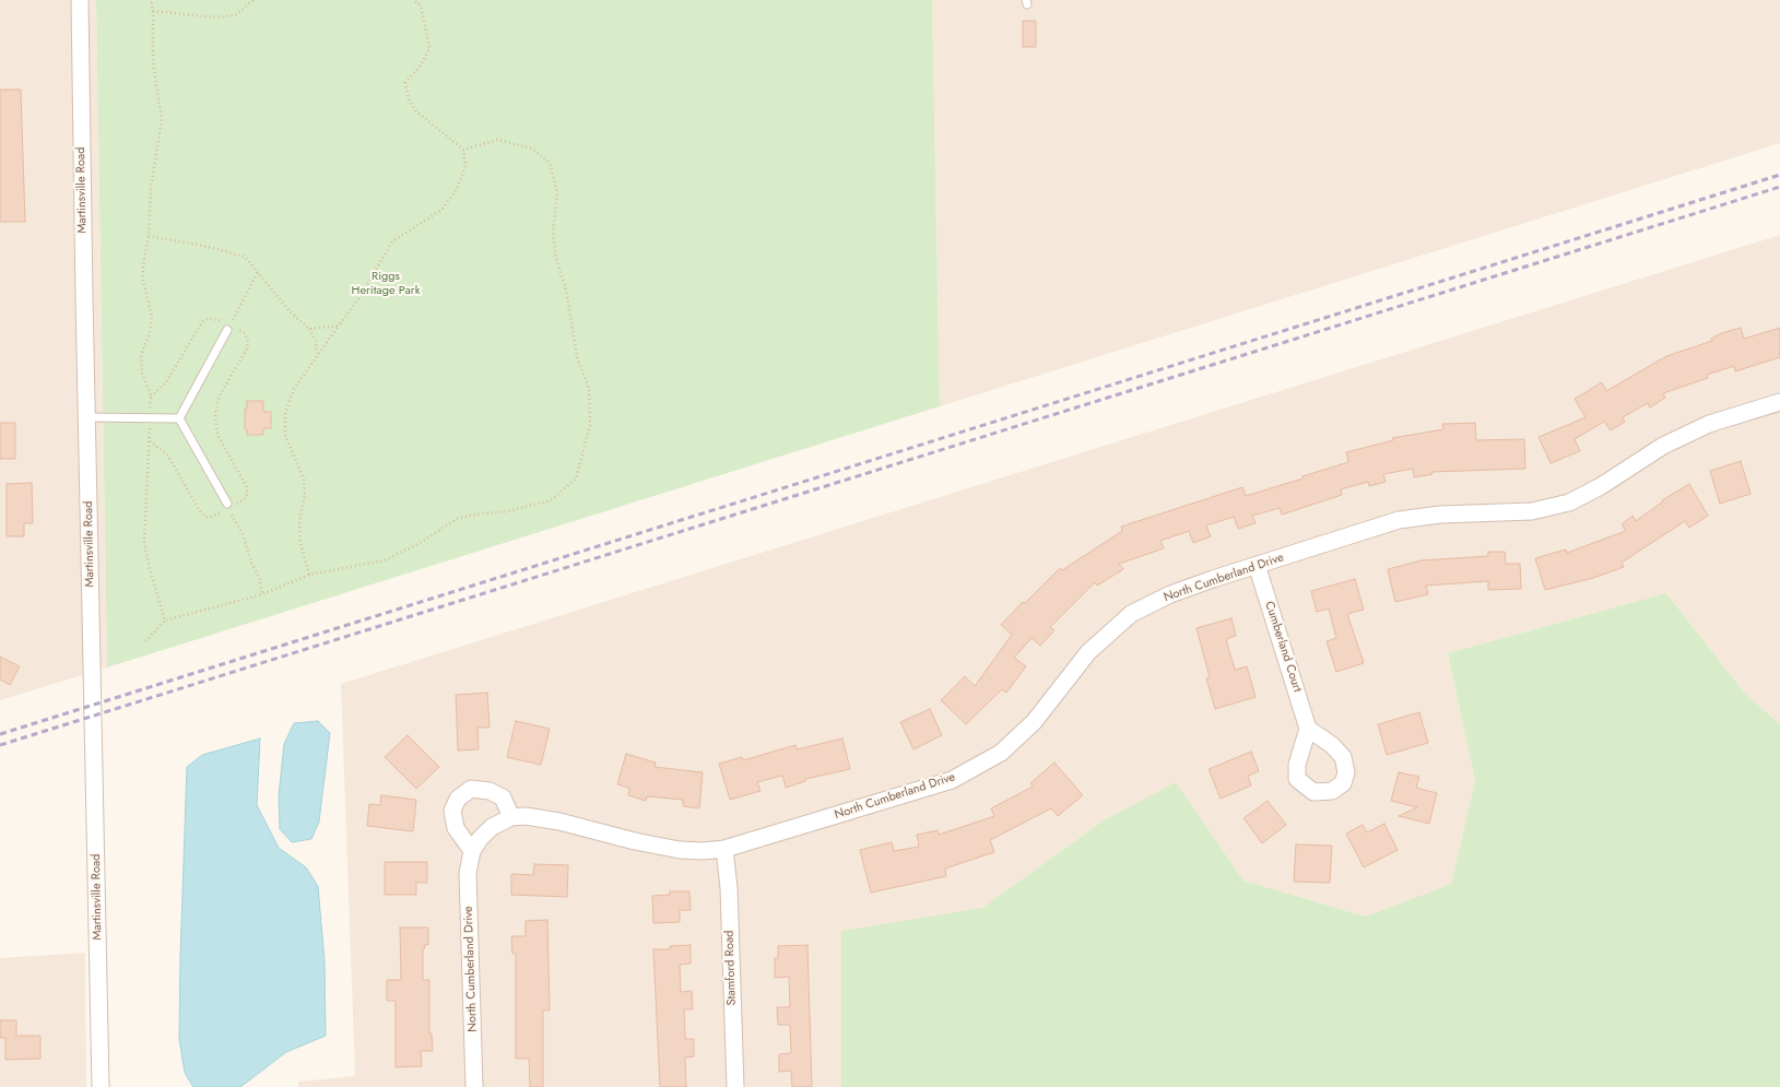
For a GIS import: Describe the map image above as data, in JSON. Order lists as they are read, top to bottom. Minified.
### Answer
{"streets":{"street":["Martinsville Road","North Cumberland Drive","Cumberland Court","Stamford Road"]},"crossings":[["North Cumberland Drive","Cumberland Court"],["North Cumberland Drive","Stamford Road"]],"parks":["Riggs Heritage Park"]}
